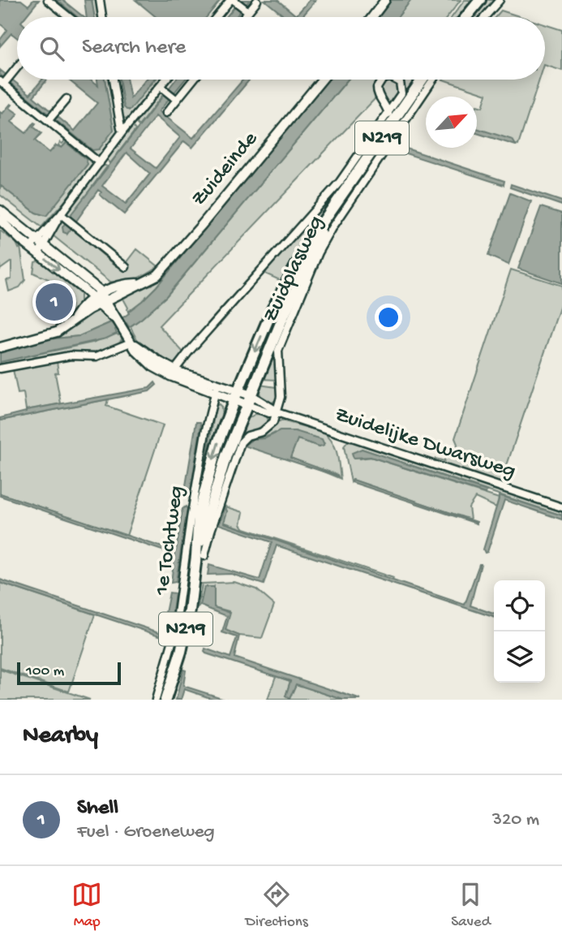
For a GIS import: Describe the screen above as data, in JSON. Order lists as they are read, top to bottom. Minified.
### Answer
{"streets":{"main road":["N219","Zuidplasweg","1e Tochtweg"],"street":["Zuideinde","Zuidelijke Dwarsweg"]},"crossings":[["Zuideinde","Zuidelijke Dwarsweg"],["Zuidplasweg","Zuidelijke Dwarsweg"],["Zuidplasweg","1e Tochtweg"],["Zuidelijke Dwarsweg","1e Tochtweg"]],"scale_bar":"100 m","north":"top right","page":{"search":"Search here","pins":"1","scale":"100 m","heading":"Nearby","list":[{"mark":"1","name":"Shell","note":"Fuel · Groeneweg","value":"320 m"}],"nav":["Map","Directions","Saved"]}}
